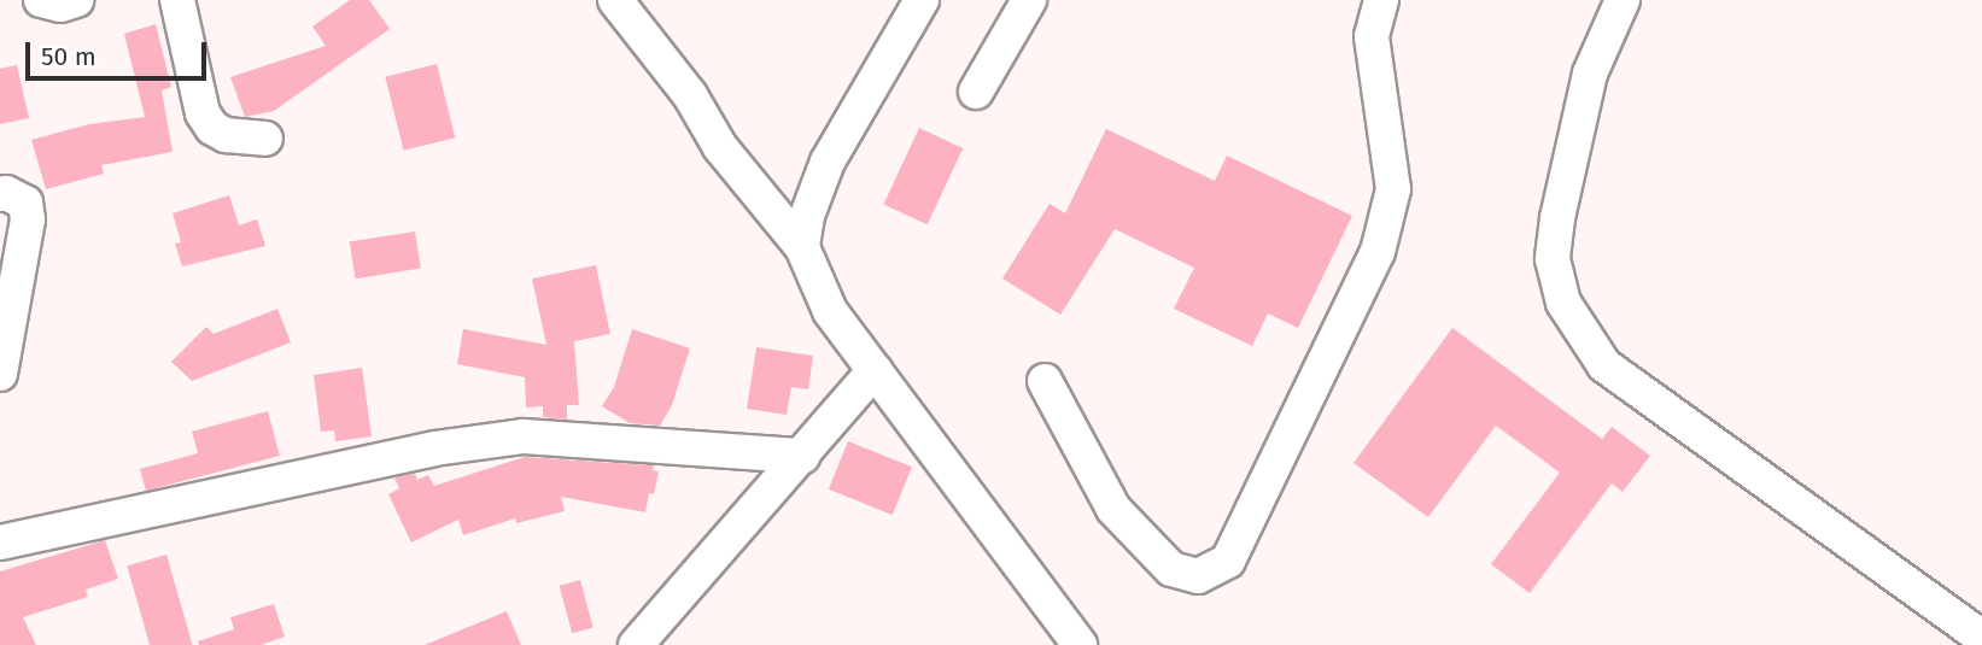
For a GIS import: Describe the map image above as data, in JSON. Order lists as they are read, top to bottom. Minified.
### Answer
{"scale_bar":"50 m"}
